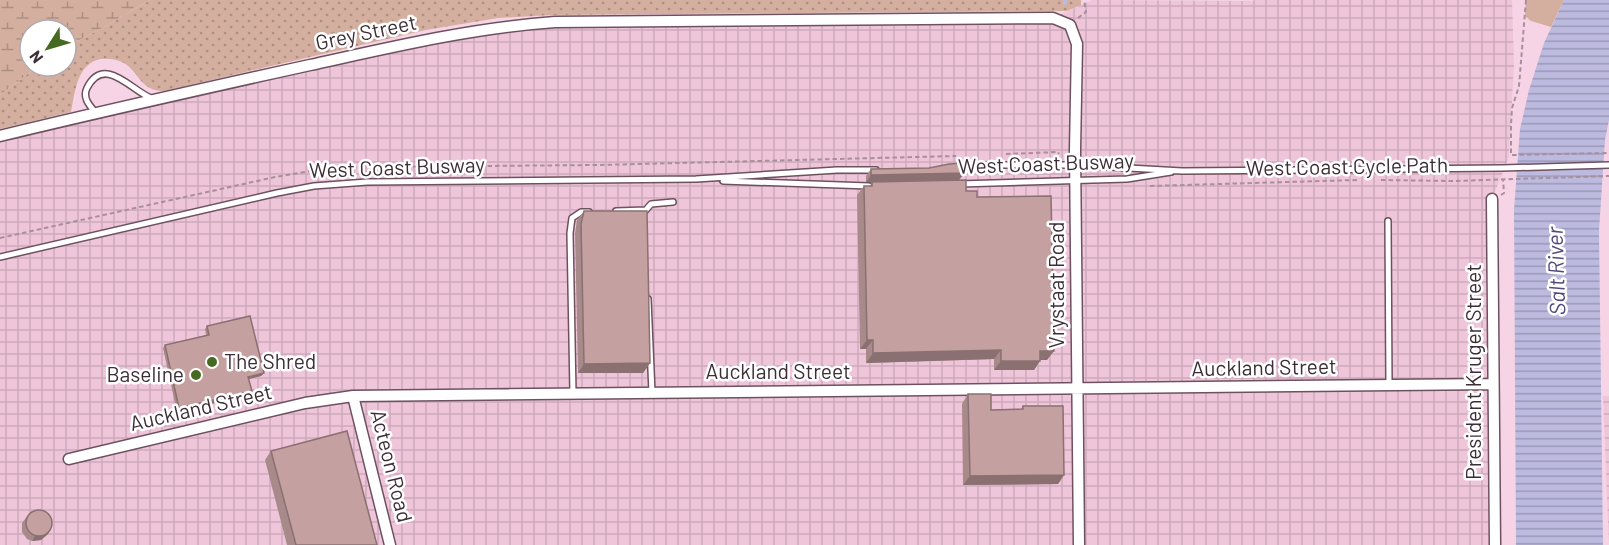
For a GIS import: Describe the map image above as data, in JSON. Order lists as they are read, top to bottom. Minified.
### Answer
{"streets":{"street":["Grey Street","Vrystaat Road","Auckland Street","President Kruger Street","Acteon Road"],"lane":["West Coast Busway"],"path":["West Coast Cycle Path"]},"crossings":[["Grey Street","Vrystaat Road"],["West Coast Busway","Vrystaat Road"],["Vrystaat Road","Auckland Street"],["Auckland Street","President Kruger Street"],["Auckland Street","Acteon Road"]],"water":["Salt River"],"places":["The Shred","Baseline"],"north":"bottom left"}
